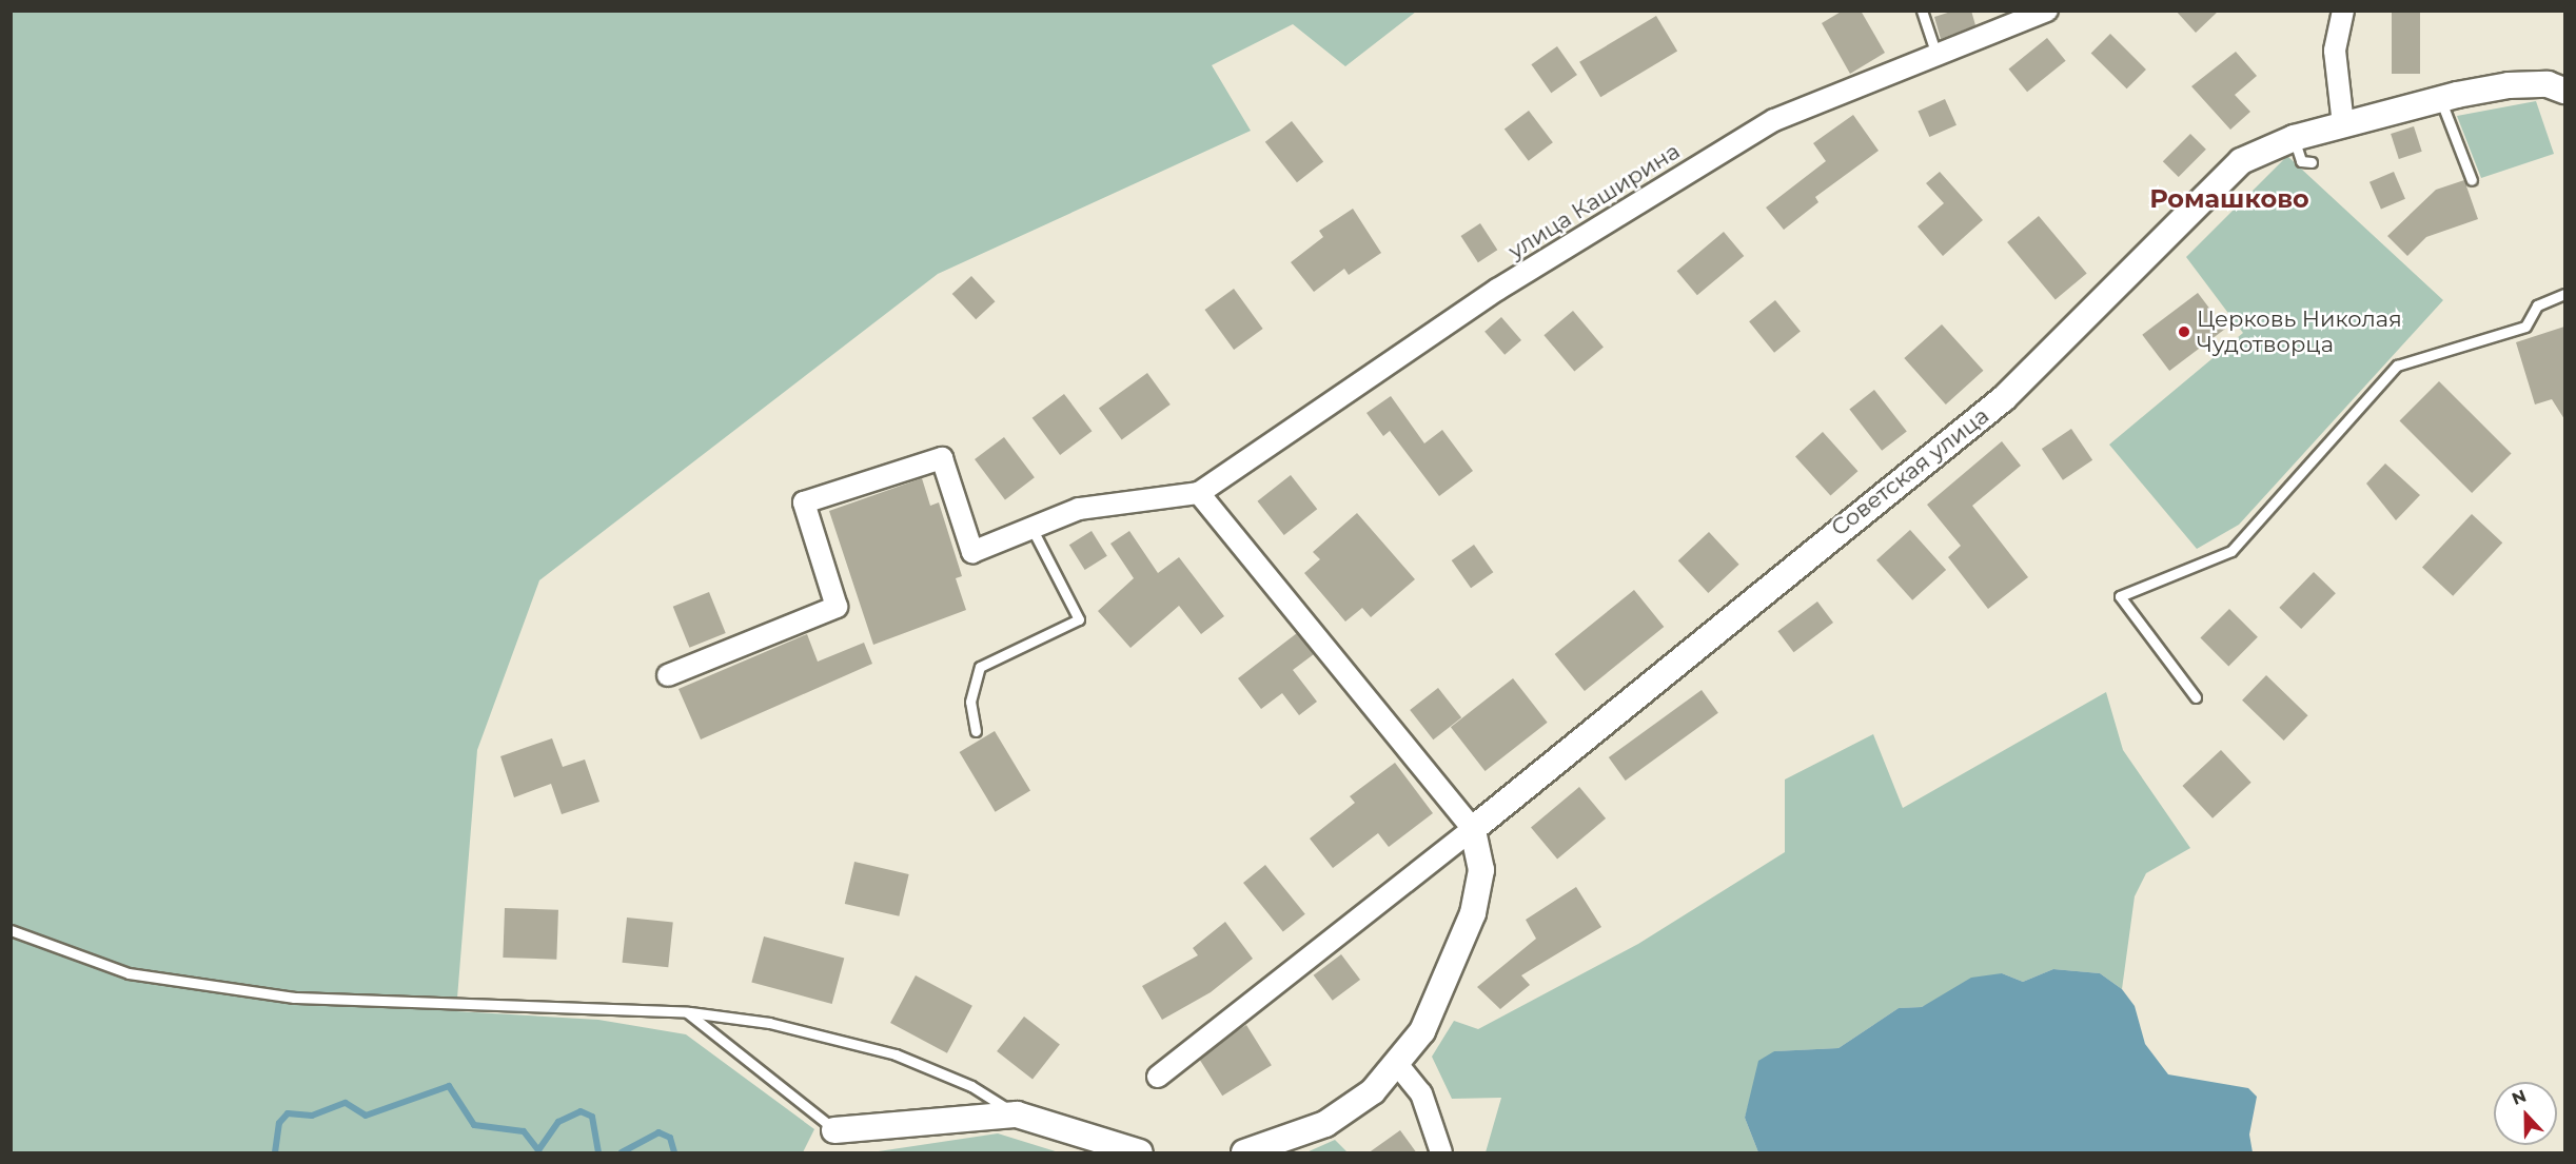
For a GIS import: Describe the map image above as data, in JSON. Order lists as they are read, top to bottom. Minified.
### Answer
{"streets":{"street":["улица Каширина","Советская улица"]},"districts":["Ромашково"],"places":["Церковь Николая Чудотворца"],"north":"top"}
